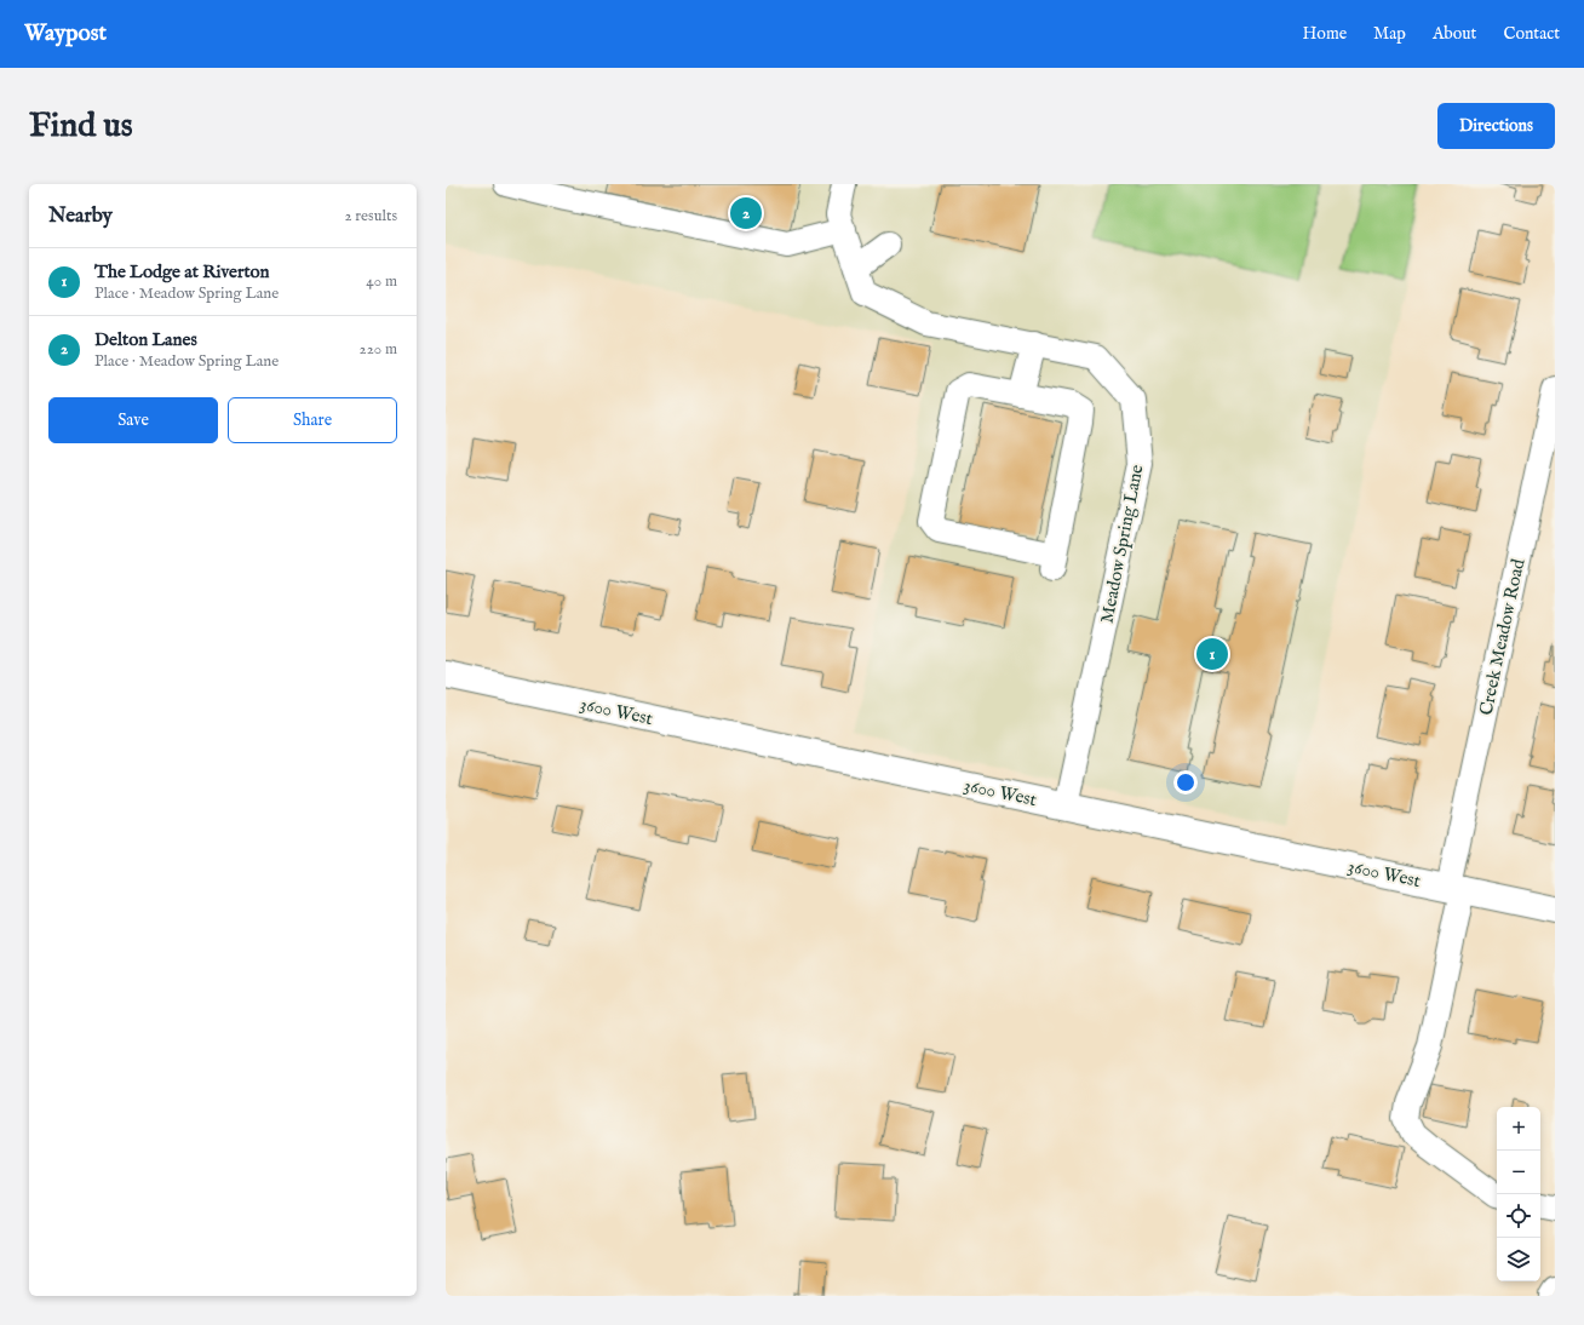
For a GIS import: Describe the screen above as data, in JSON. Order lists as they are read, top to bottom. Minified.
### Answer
{"streets":{"main road":["3600 West"],"street":["Meadow Spring Lane","Creek Meadow Road"]},"crossings":[["Meadow Spring Lane","3600 West"],["Creek Meadow Road","3600 West"]],"page":{"header":"Waypost","nav":["Home","Map","About","Contact"],"buttons":["Directions",["Save","Share"]],"title":"Find us","heading":["Nearby","2 results"],"pins":["2","1"],"list":[{"mark":"1","name":"The Lodge at Riverton","note":"Place · Meadow Spring Lane","value":"40 m"},{"mark":"2","name":"Delton Lanes","note":"Place · Meadow Spring Lane","value":"220 m"}],"map_buttons":["+","−"]}}
